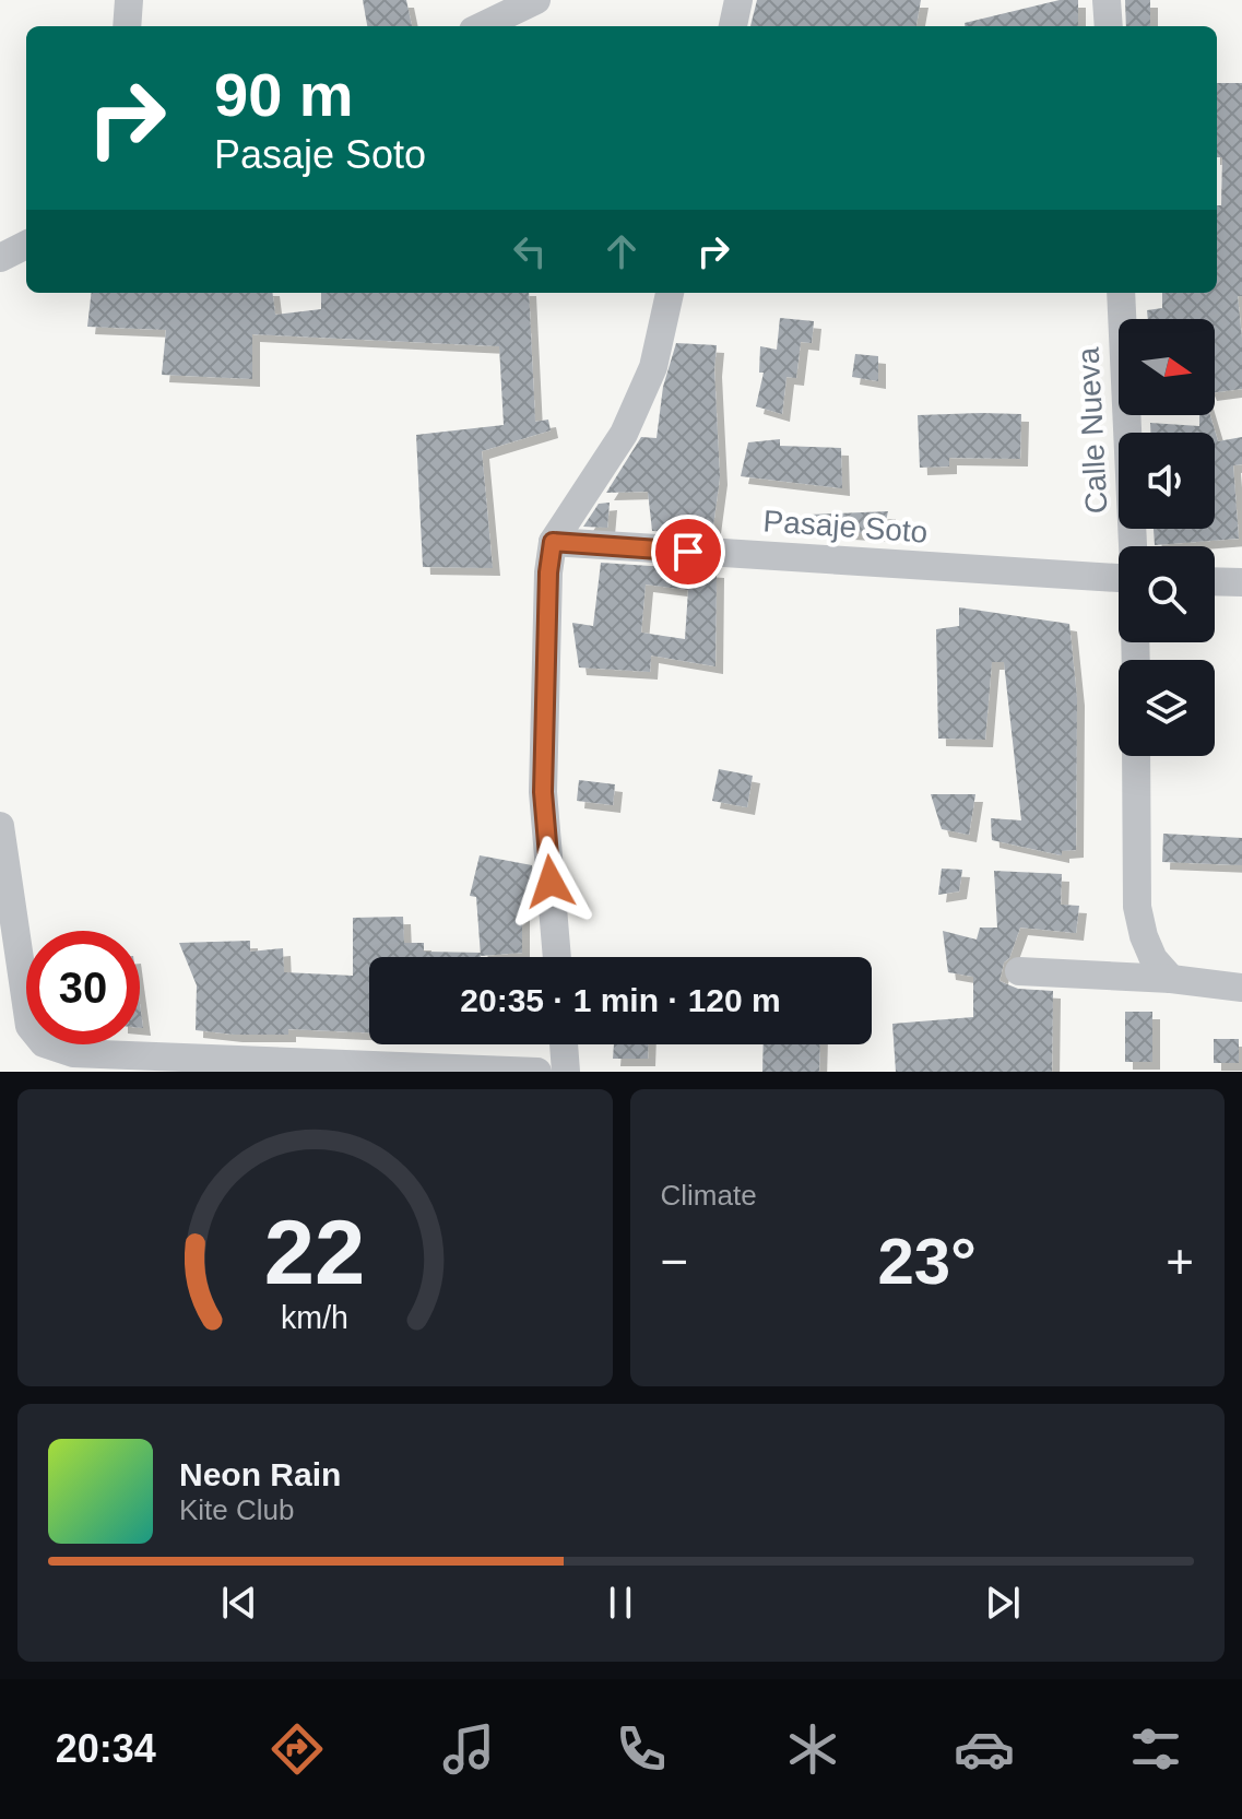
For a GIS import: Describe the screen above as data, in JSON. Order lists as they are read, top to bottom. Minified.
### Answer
{"streets":{"street":["Calle Nueva","Pasaje Soto"]},"north":"right","page":{"turn":["90 m","Pasaje Soto"],"limit":"30","trip":"20:35 · 1 min · 120 m","tile":"Climate","heat":["−","23°","+"],"song":["Neon Rain","Kite Club"],"tabs":"20:34","gauge":["22","km/h"]}}
